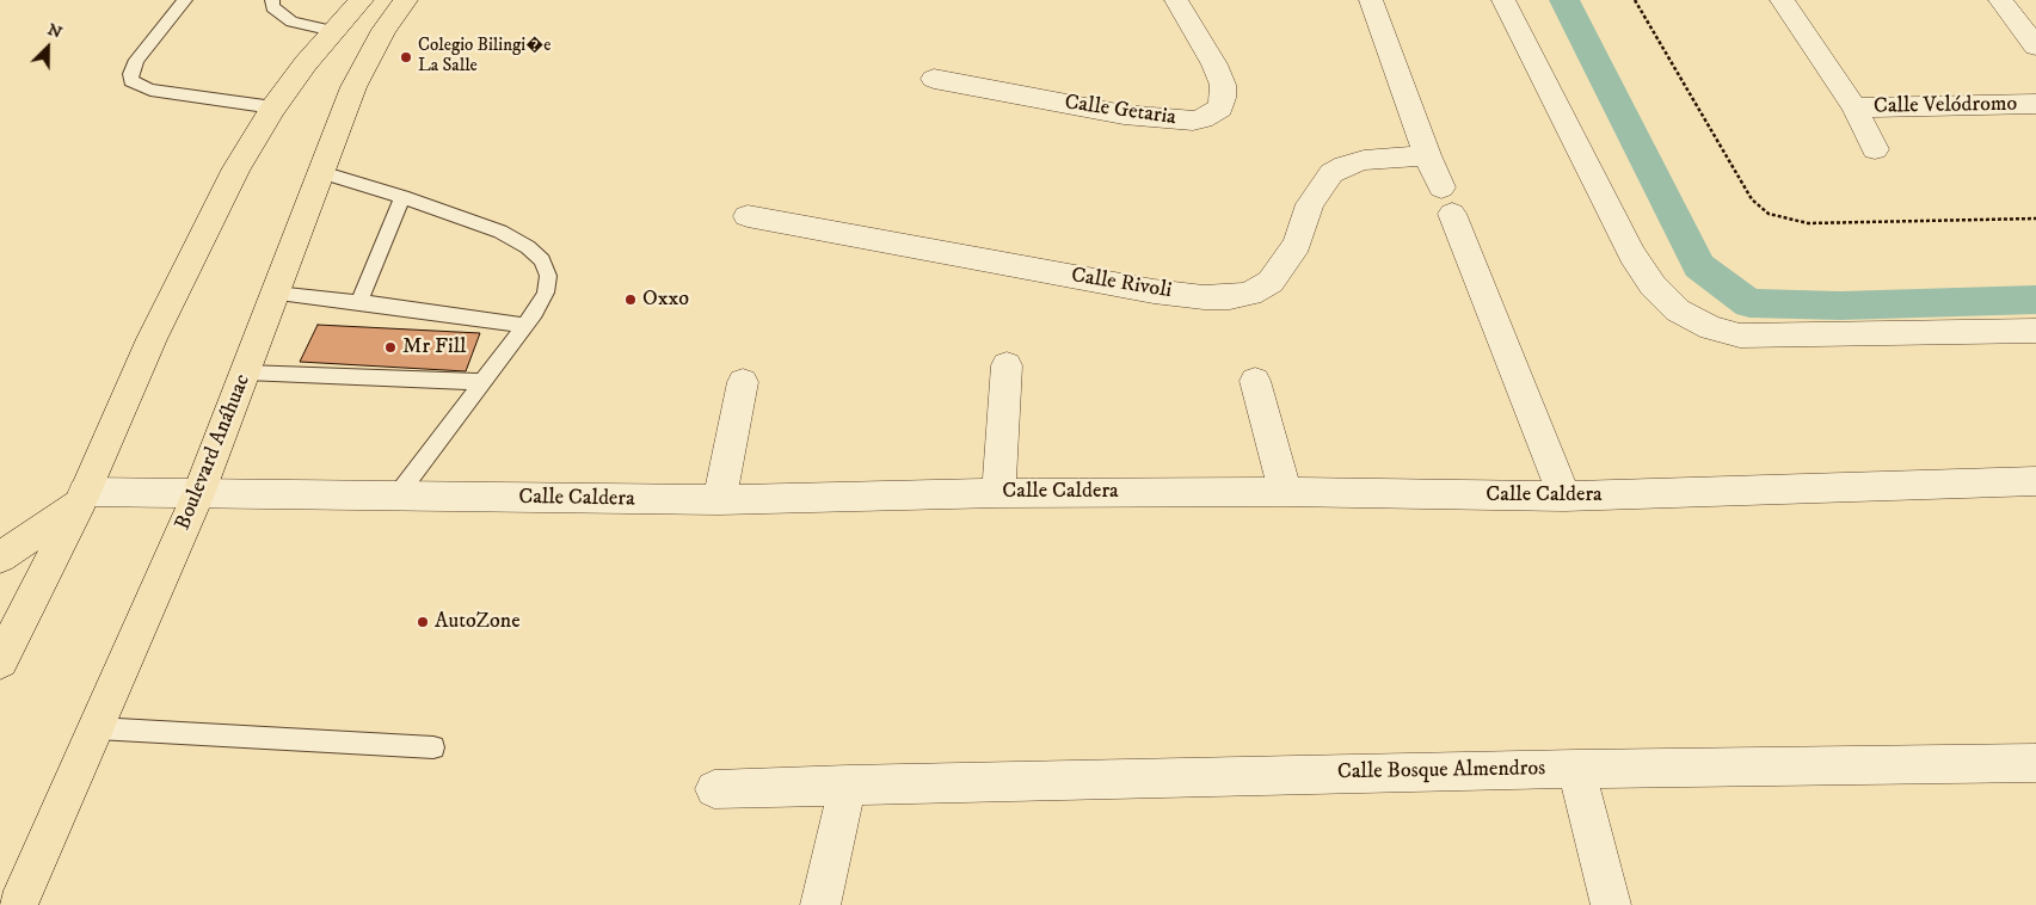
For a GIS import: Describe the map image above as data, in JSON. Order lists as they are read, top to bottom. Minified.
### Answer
{"streets":{"main road":["Boulevard Anáhuac"],"street":["Calle Velódromo","Calle Getaria","Calle Rivoli","Calle Caldera","Calle Bosque Almendros"]},"crossings":[["Boulevard Anáhuac","Calle Caldera"]],"places":["Colegio Bilingi�e La Salle","Oxxo","Mr Fill","AutoZone"],"north":"top right"}
